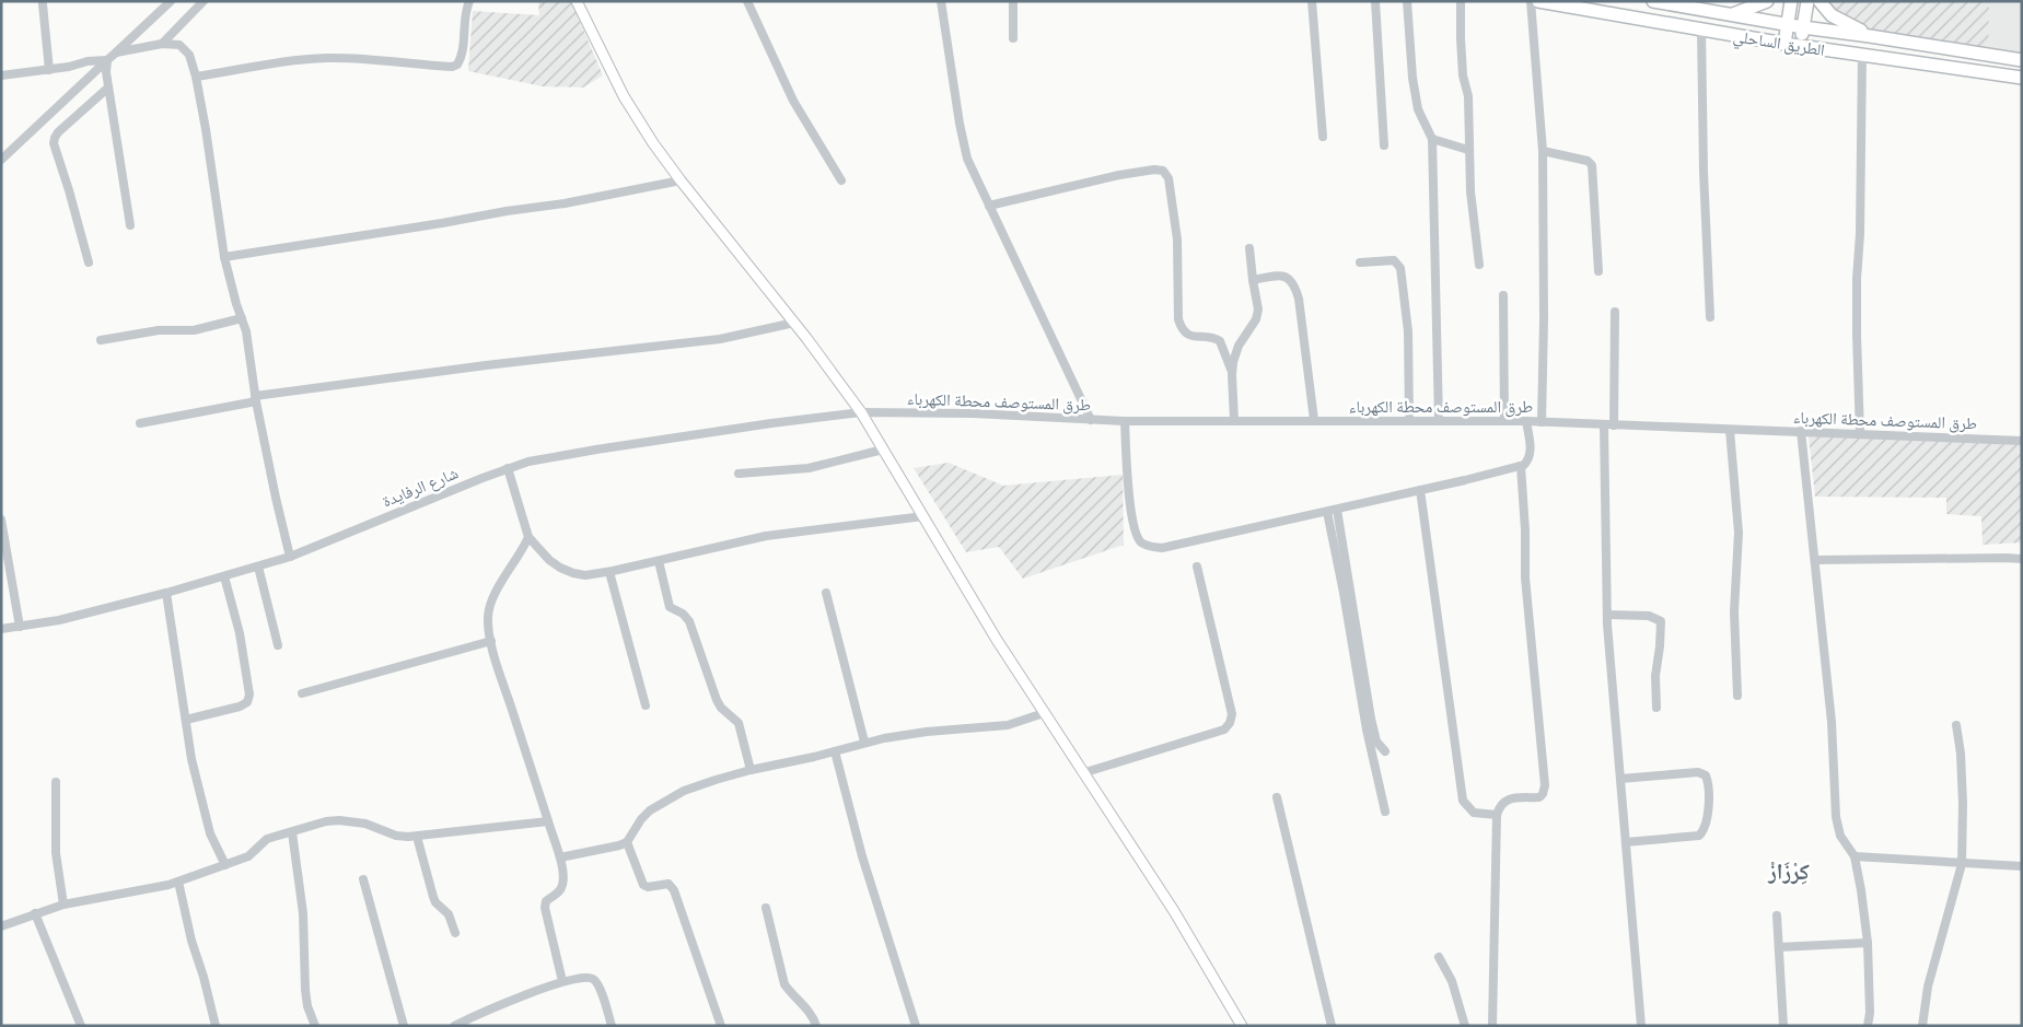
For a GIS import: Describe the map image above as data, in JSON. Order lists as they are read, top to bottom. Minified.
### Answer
{"streets":{"highway":["الطريق الساحلي"],"street":["طرق المستوصف محطة الكهرباء","شارع الرفايدة"]},"crossings":[["طرق المستوصف محطة الكهرباء","شارع الرفايدة"]],"districts":["كِرْزَازْ"]}
